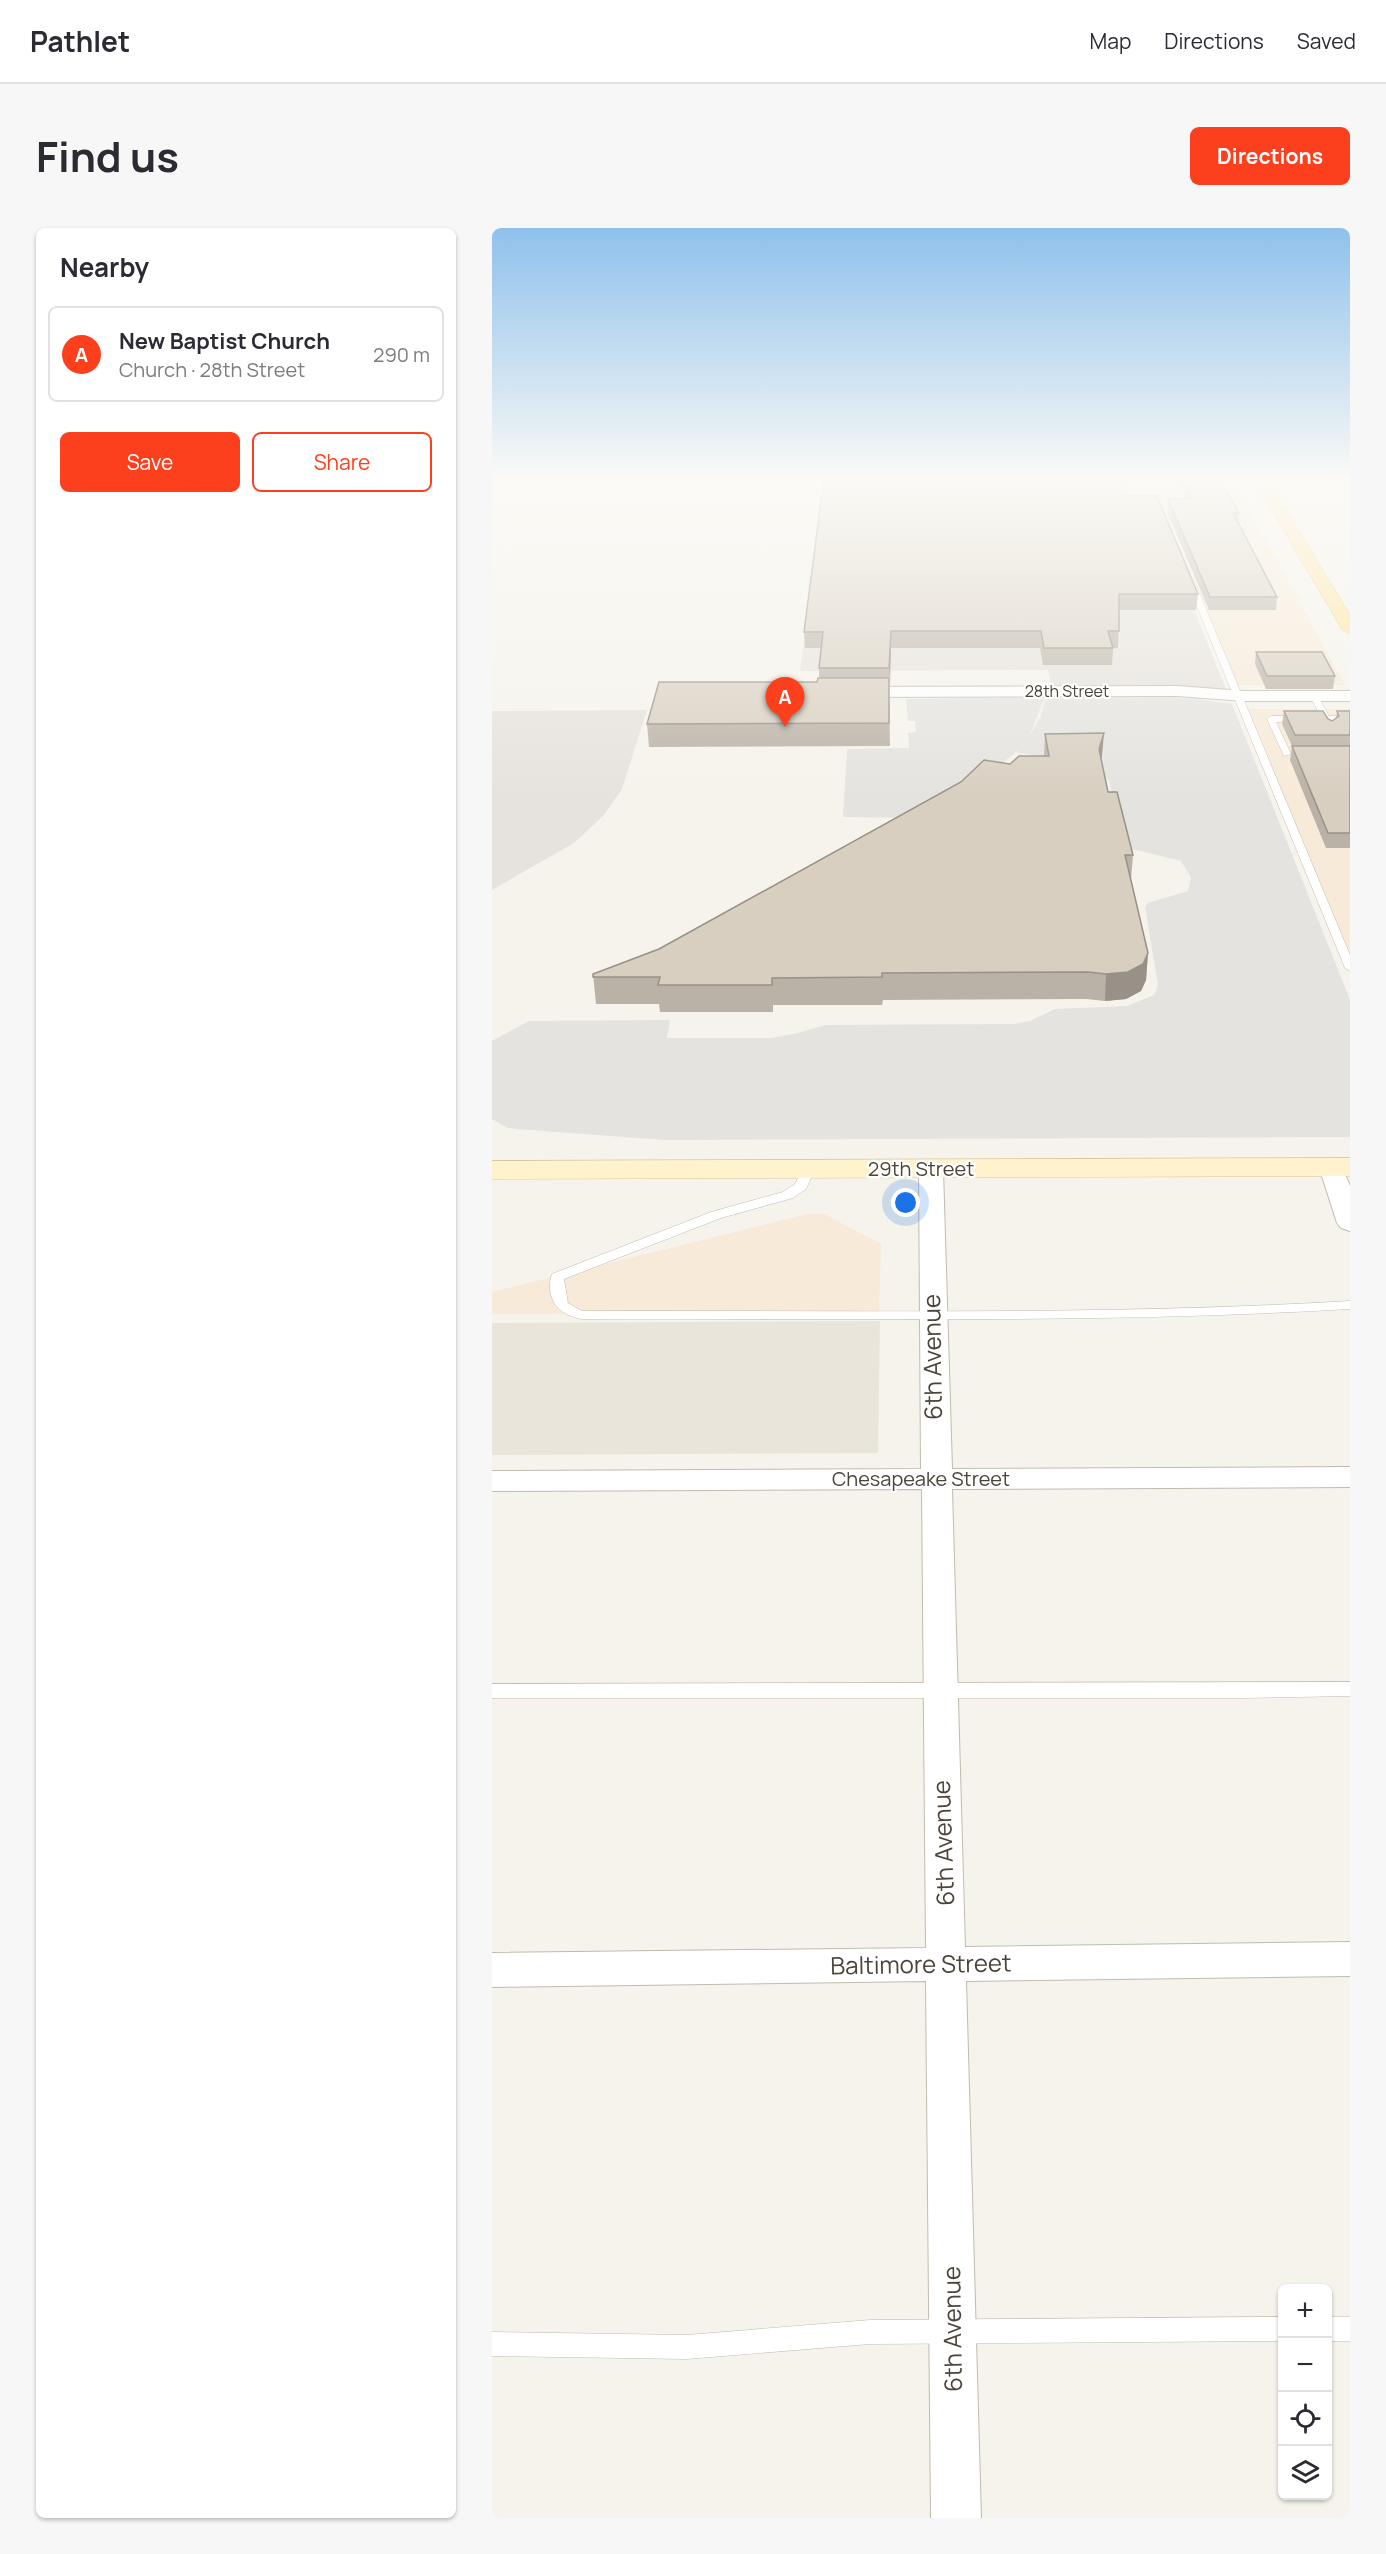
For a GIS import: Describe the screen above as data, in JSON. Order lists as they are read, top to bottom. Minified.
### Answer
{"streets":{"main road":["29th Street"],"street":["28th Street","6th Avenue","Chesapeake Street","Baltimore Street"]},"crossings":[["29th Street","6th Avenue"],["6th Avenue","Chesapeake Street"],["6th Avenue","Baltimore Street"]],"page":{"header":"Pathlet","nav":["Map","Directions","Saved"],"title":"Find us","buttons":["Directions",["Save","Share"]],"heading":"Nearby","list":[{"mark":"A","name":"New Baptist Church","note":"Church · 28th Street","value":"290 m"}],"pins":"A","map_buttons":["+","−"]}}
